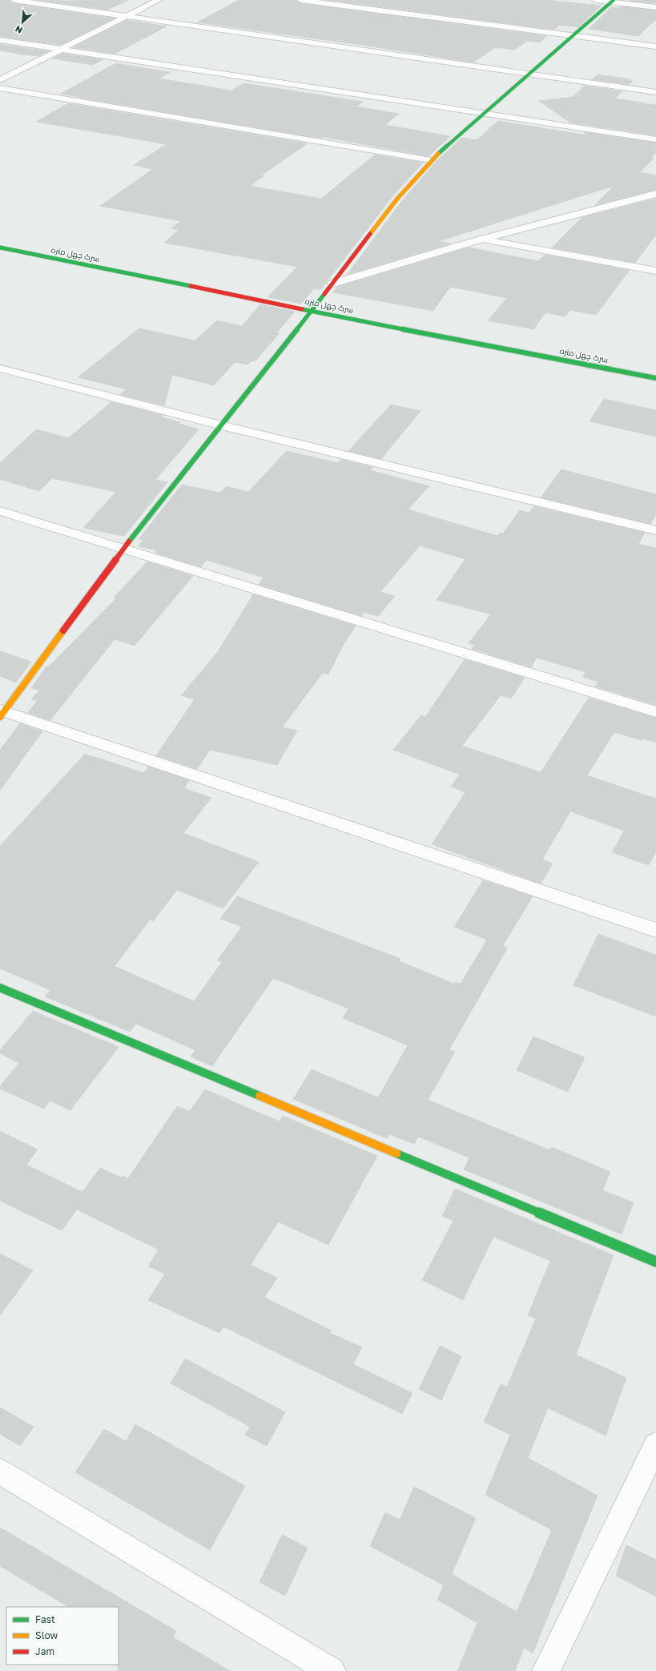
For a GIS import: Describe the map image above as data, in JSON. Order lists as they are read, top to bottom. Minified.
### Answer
{"streets":{"street":["سرک چهل متره"]},"legend":["Fast","Slow","Jam"],"north":"bottom left"}
